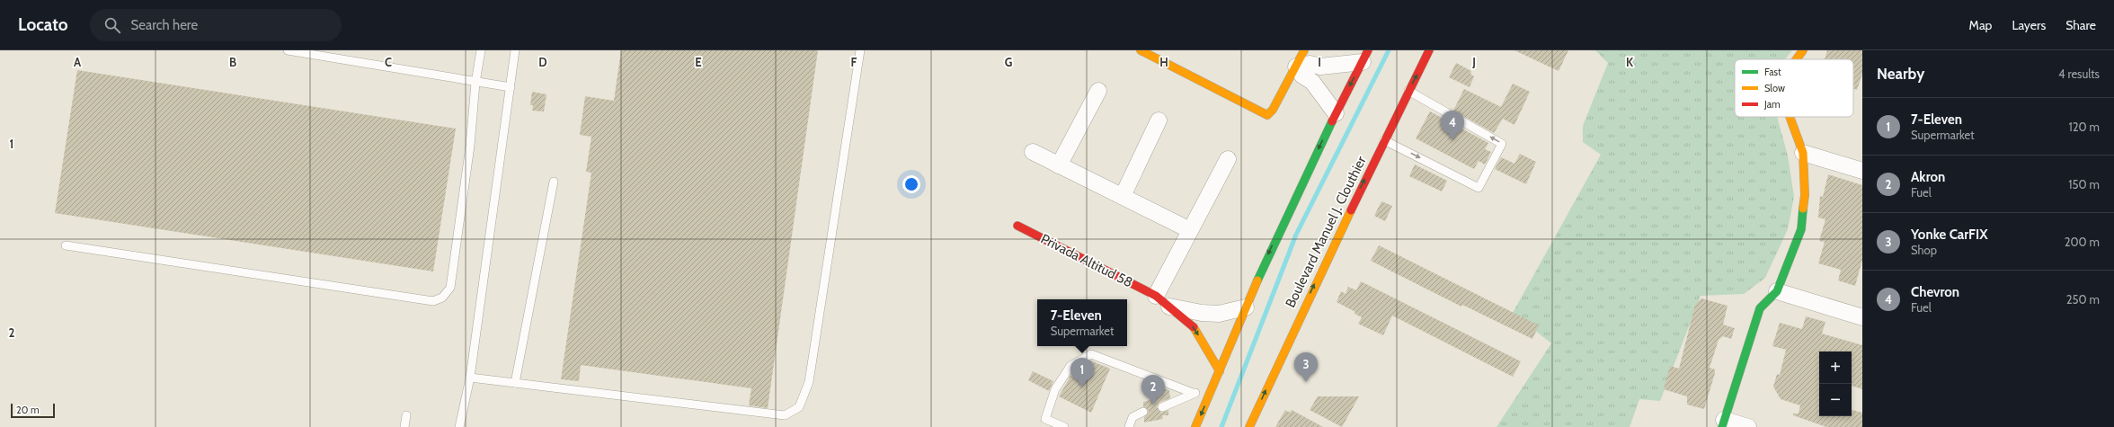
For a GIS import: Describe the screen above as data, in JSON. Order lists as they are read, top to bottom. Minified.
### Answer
{"streets":{"street":["Boulevard Manuel J. Clouthier","Privada Altitud 58"]},"legend":["Fast","Slow","Jam"],"scale_bar":"20 m","page":{"header":"Locato","search":"Search here","nav":["Map","Layers","Share"],"heading":["Nearby","4 results"],"list":[{"mark":"1","name":"7-Eleven","note":"Supermarket","value":"120 m"},{"mark":"2","name":"Akron","note":"Fuel","value":"150 m"},{"mark":"3","name":"Yonke CarFIX","note":"Shop","value":"200 m"},{"mark":"4","name":"Chevron","note":"Fuel","value":"250 m"}],"pins":["4","3","1","2"],"popup":["7-Eleven","Supermarket"],"map_buttons":["+","−"],"scale":"20 m"},"grid":{"columns":["A","B","C","D","E","F","G","H","I","J","K"],"rows":["1","2"]}}
